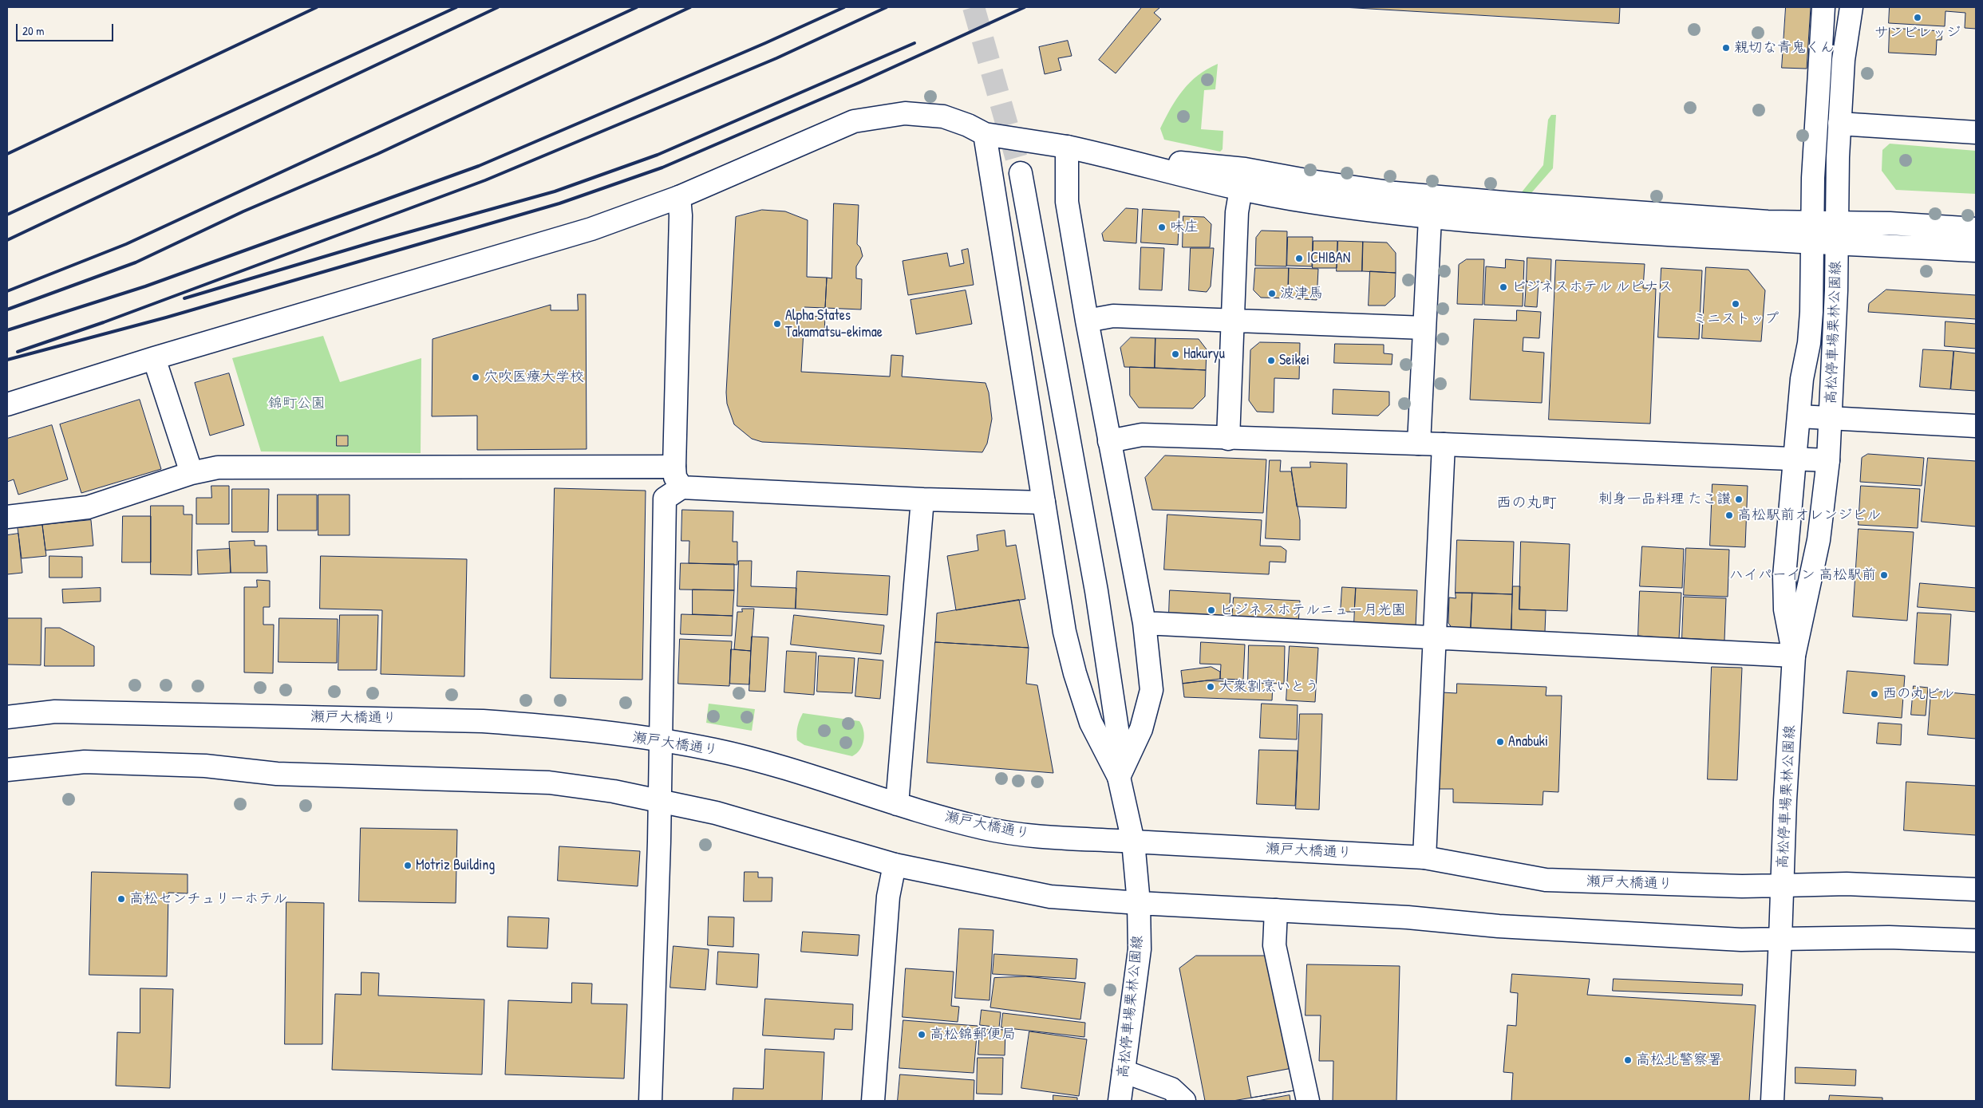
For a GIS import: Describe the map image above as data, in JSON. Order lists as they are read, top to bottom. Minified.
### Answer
{"streets":{"street":["高松停車場栗林公園線","瀬戸大橋通り"]},"crossings":[["高松停車場栗林公園線","瀬戸大橋通り"]],"districts":["西の丸町"],"parks":["錦町公園"],"places":["サンビレッジ","親切な青鬼くん","味庄","ICHIBAN","ビジネスホテル ルピナス","波津馬","ミニストップ","Alpha States Takamatsu-ekimae","Hakuryu","Seikei","穴吹医療大学校","刺身一品料理 たこ讃","高松駅前オレンジビル","ハイパーイン 高松駅前","ビジネスホテルニュー月光園","大衆割烹いとう","西の丸ビル","Anabuki","Motriz Building","高松センチュリーホテル","高松錦郵便局","高松北警察署"],"scale_bar":"20 m"}
